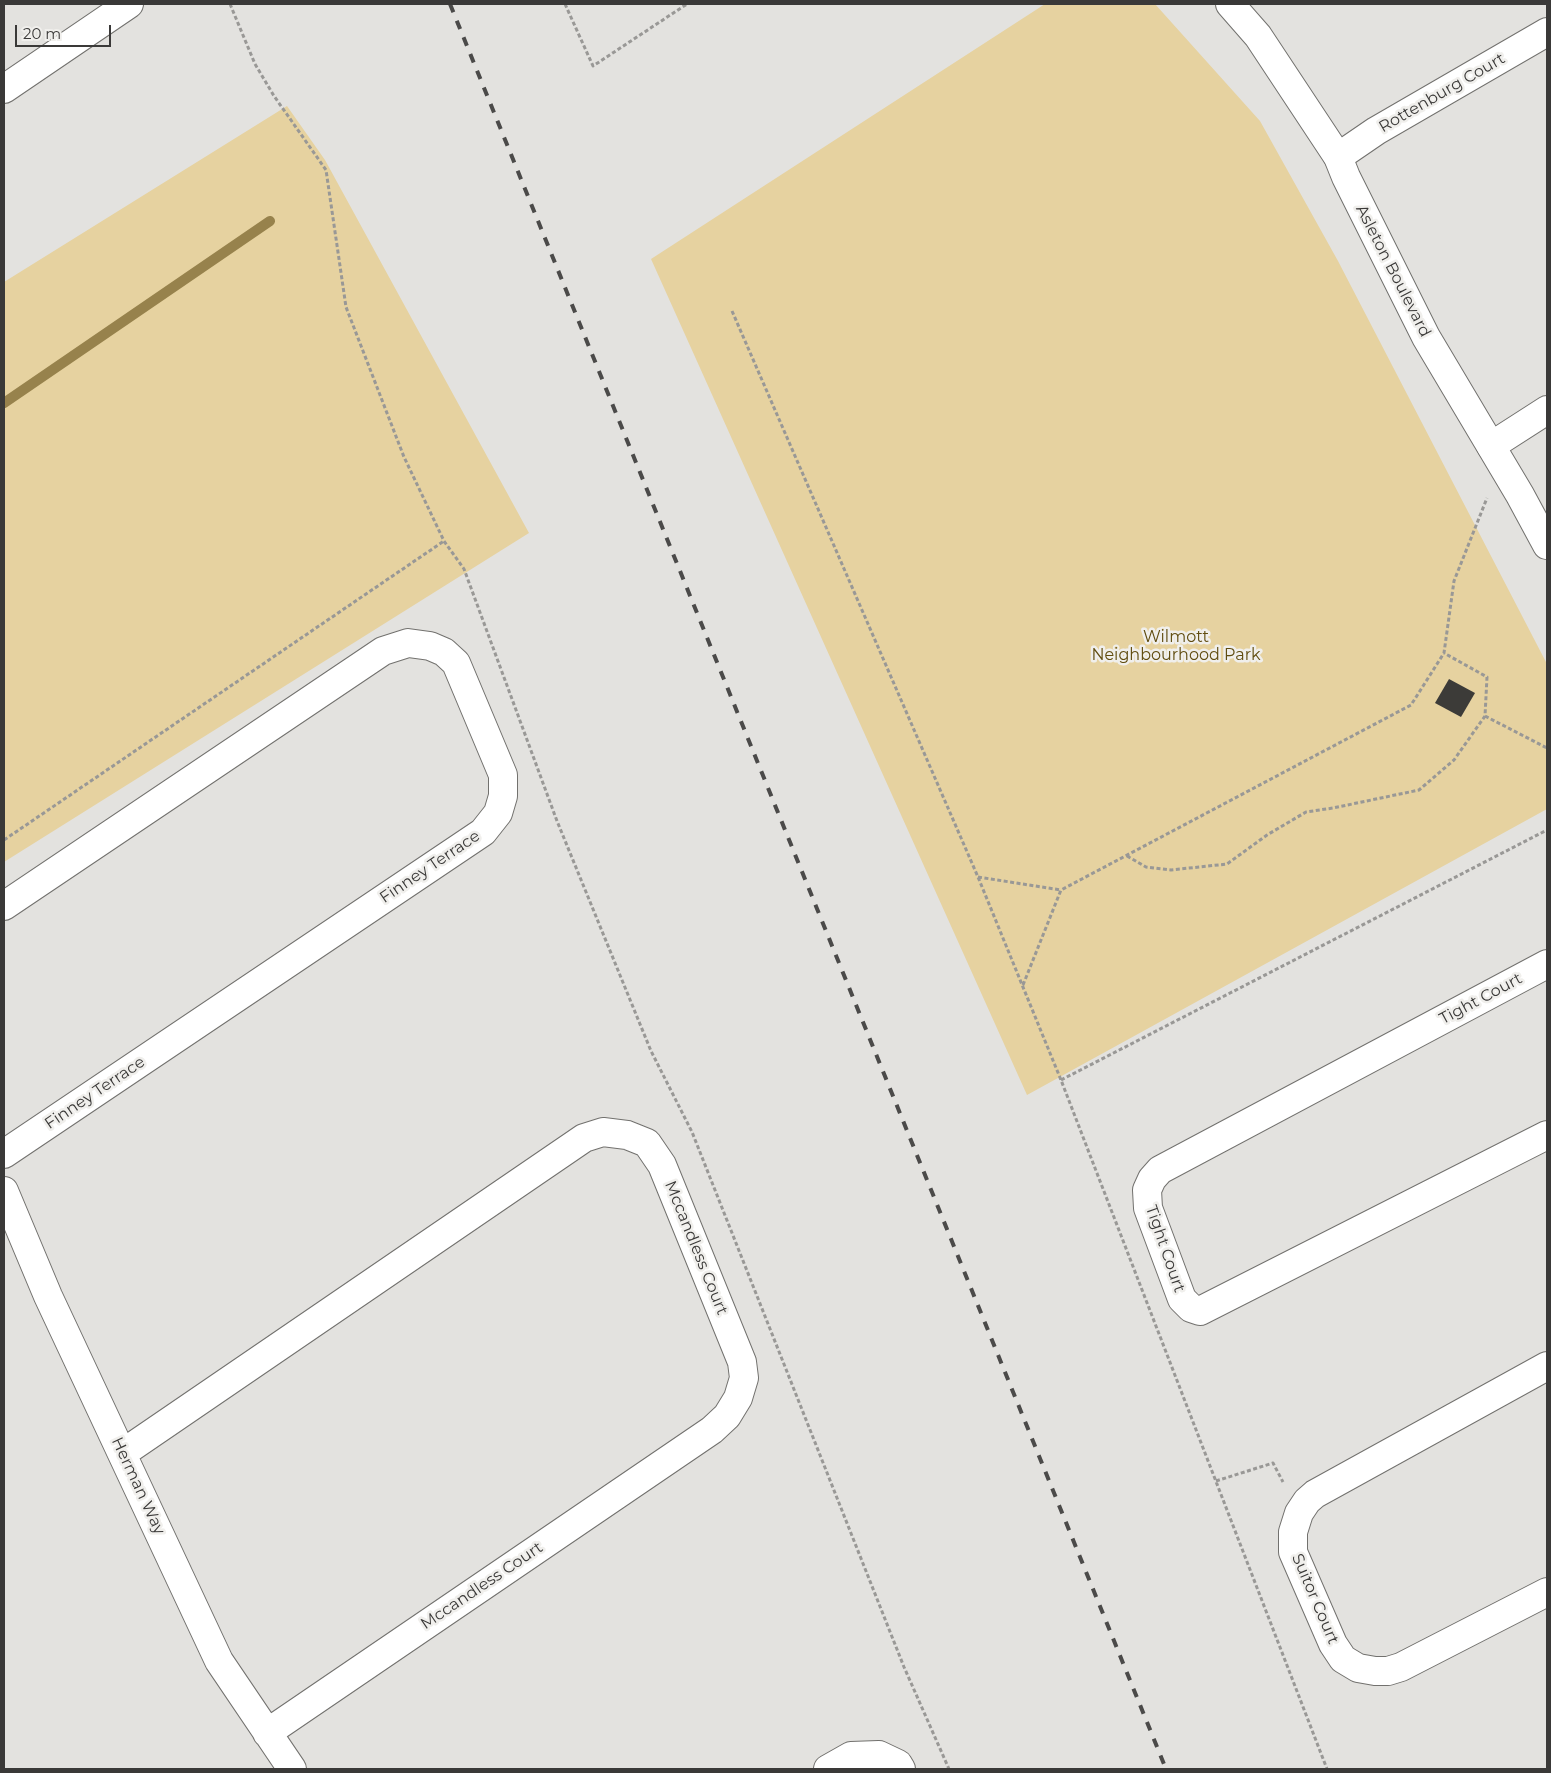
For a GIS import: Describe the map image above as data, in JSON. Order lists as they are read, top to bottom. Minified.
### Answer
{"streets":{"street":["Rottenburg Court","Asleton Boulevard","Finney Terrace","Tight Court","Mccandless Court","Herman Way","Suitor Court"]},"crossings":[["Rottenburg Court","Asleton Boulevard"],["Mccandless Court","Herman Way"]],"parks":["Wilmott Neighbourhood Park"],"scale_bar":"20 m"}
